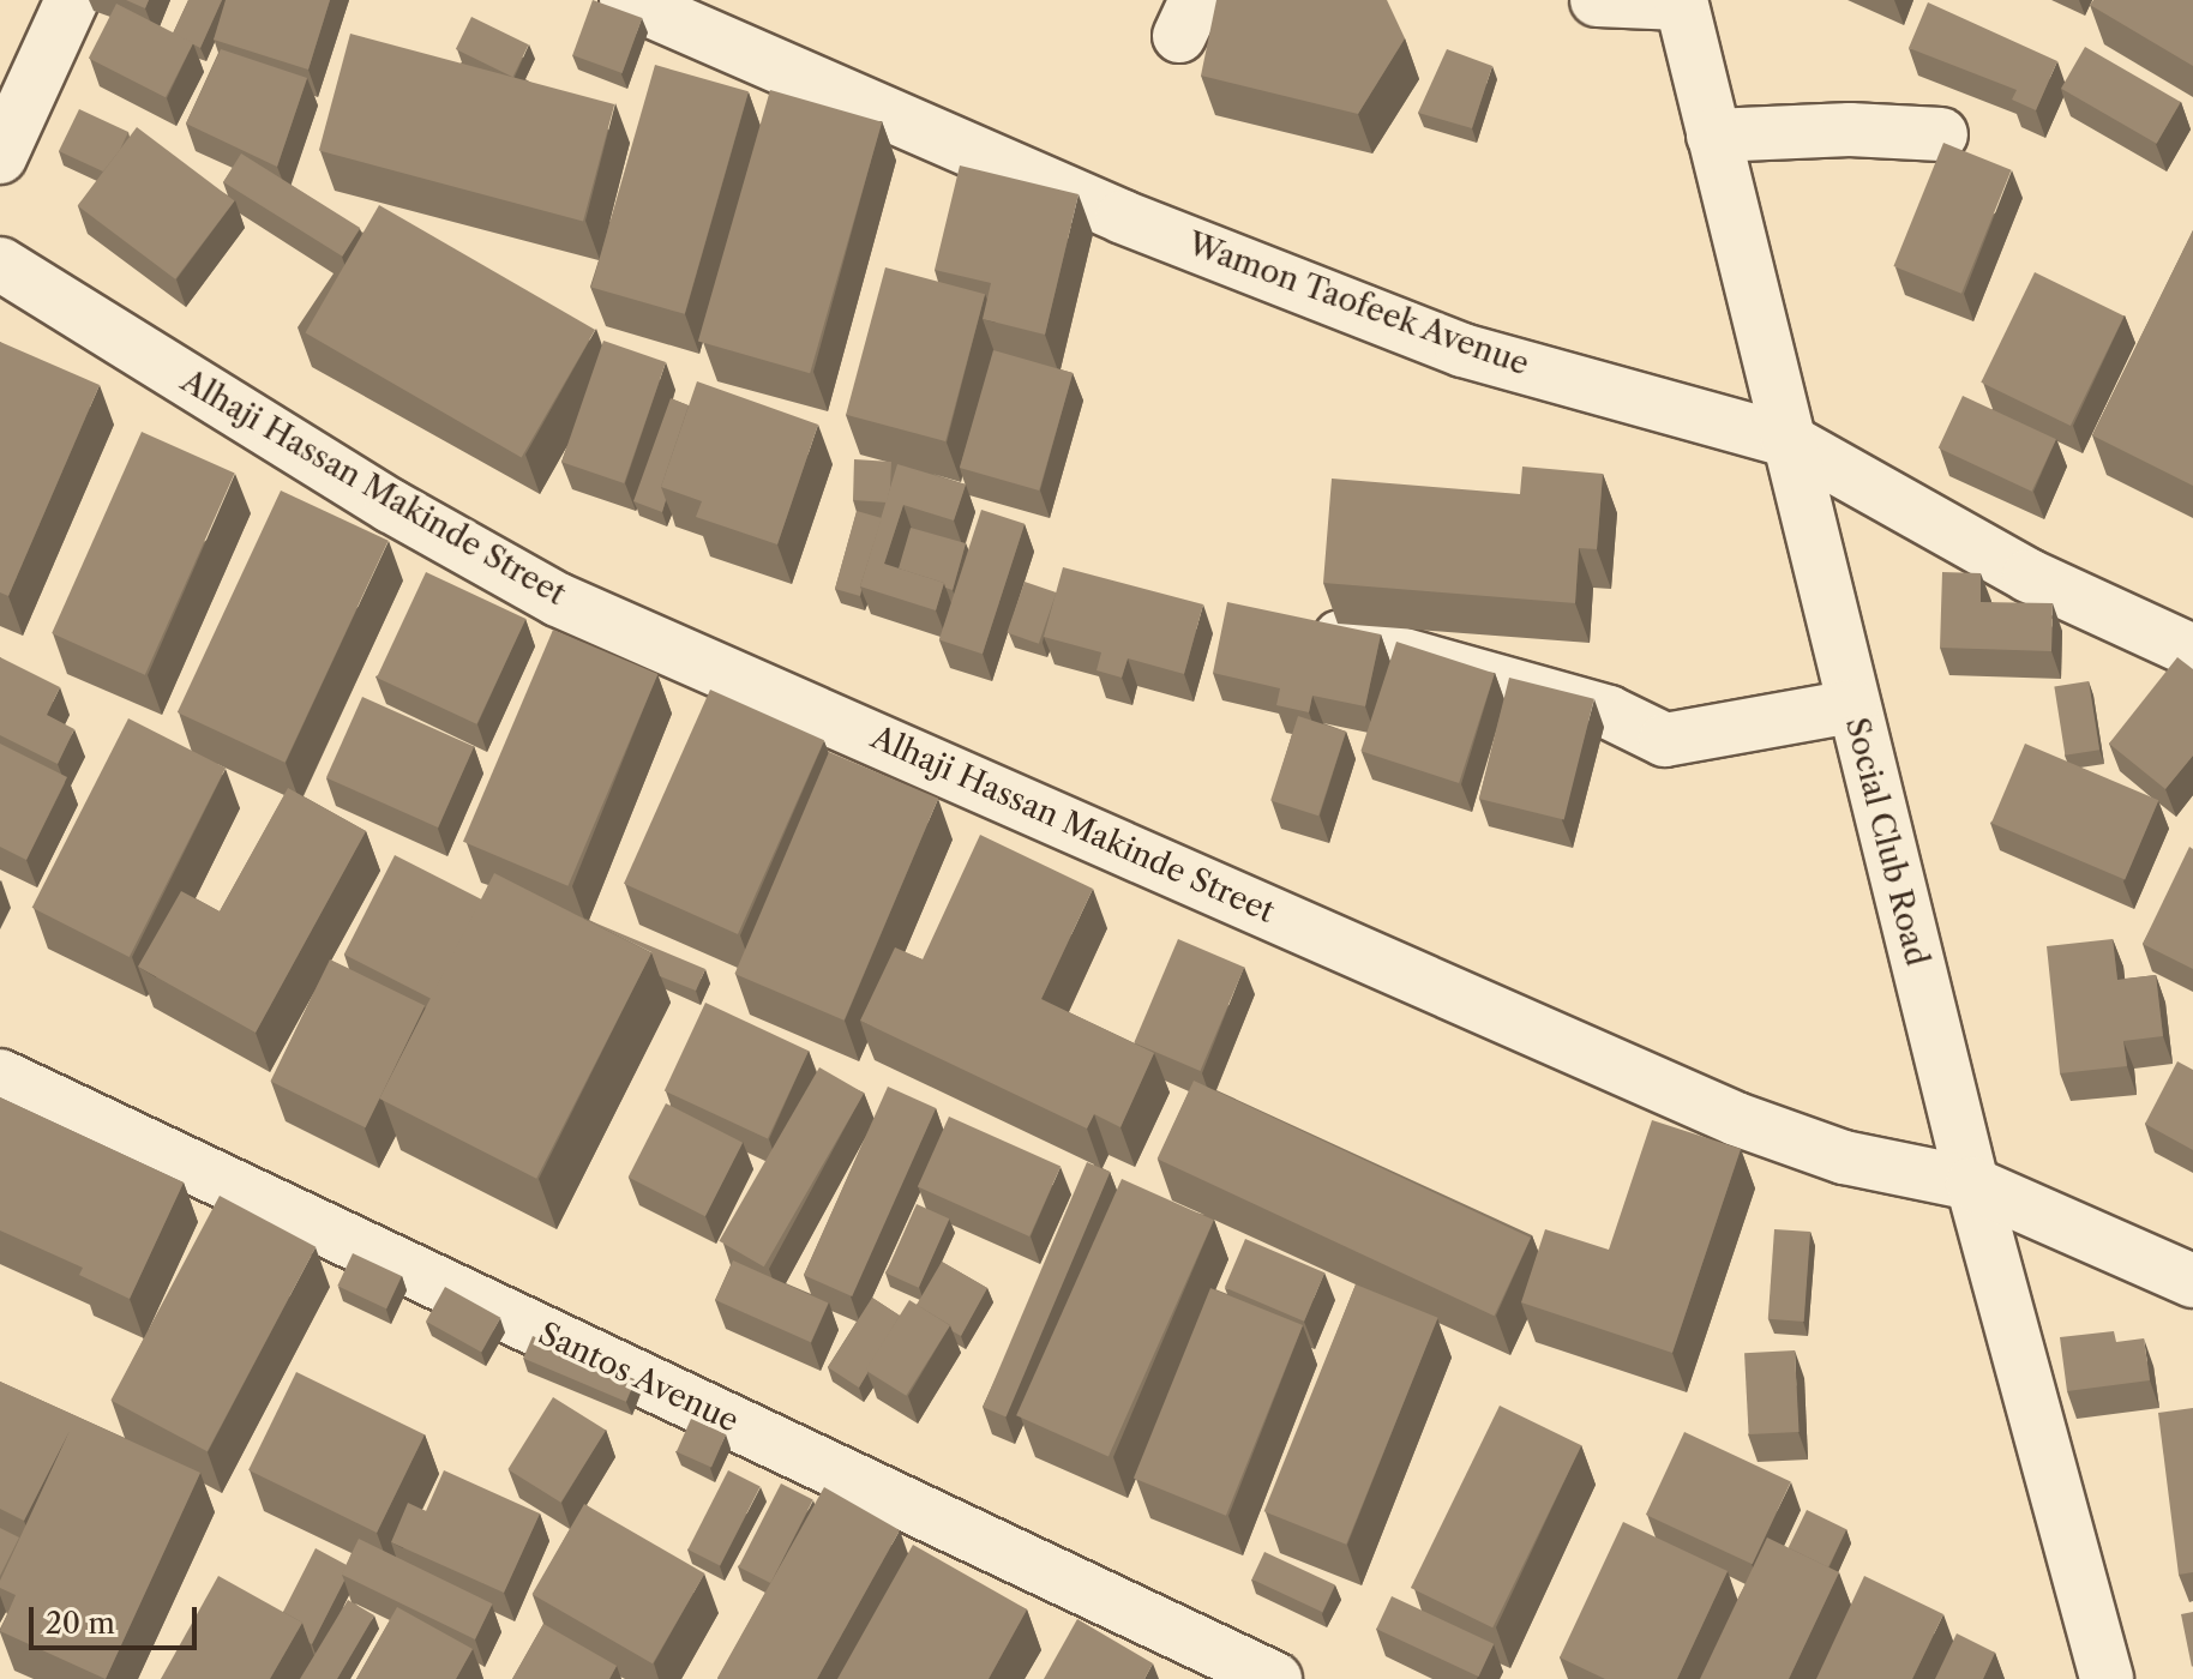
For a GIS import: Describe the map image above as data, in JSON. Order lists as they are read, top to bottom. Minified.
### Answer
{"streets":{"street":["Wamon Taofeek Avenue","Alhaji Hassan Makinde Street","Social Club Road","Santos Avenue"]},"crossings":[["Wamon Taofeek Avenue","Social Club Road"],["Alhaji Hassan Makinde Street","Social Club Road"]],"scale_bar":"20 m"}
